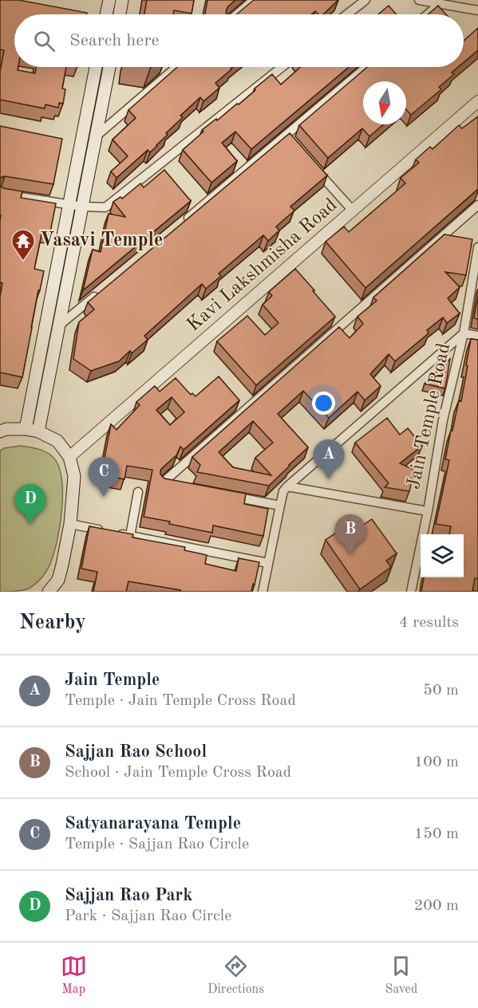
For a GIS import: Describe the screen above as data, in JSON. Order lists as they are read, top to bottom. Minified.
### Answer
{"streets":{"street":["Kavi Lakshmisha Road","Jain Temple Road"]},"places":{"temple":["Vasavi Temple"]},"north":"bottom","page":{"search":"Search here","pins":["A","C","D","B"],"heading":["Nearby","4 results"],"list":[{"mark":"A","name":"Jain Temple","note":"Temple · Jain Temple Cross Road","value":"50 m"},{"mark":"B","name":"Sajjan Rao School","note":"School · Jain Temple Cross Road","value":"100 m"},{"mark":"C","name":"Satyanarayana Temple","note":"Temple · Sajjan Rao Circle","value":"150 m"},{"mark":"D","name":"Sajjan Rao Park","note":"Park · Sajjan Rao Circle","value":"200 m"}],"nav":["Map","Directions","Saved"]}}
